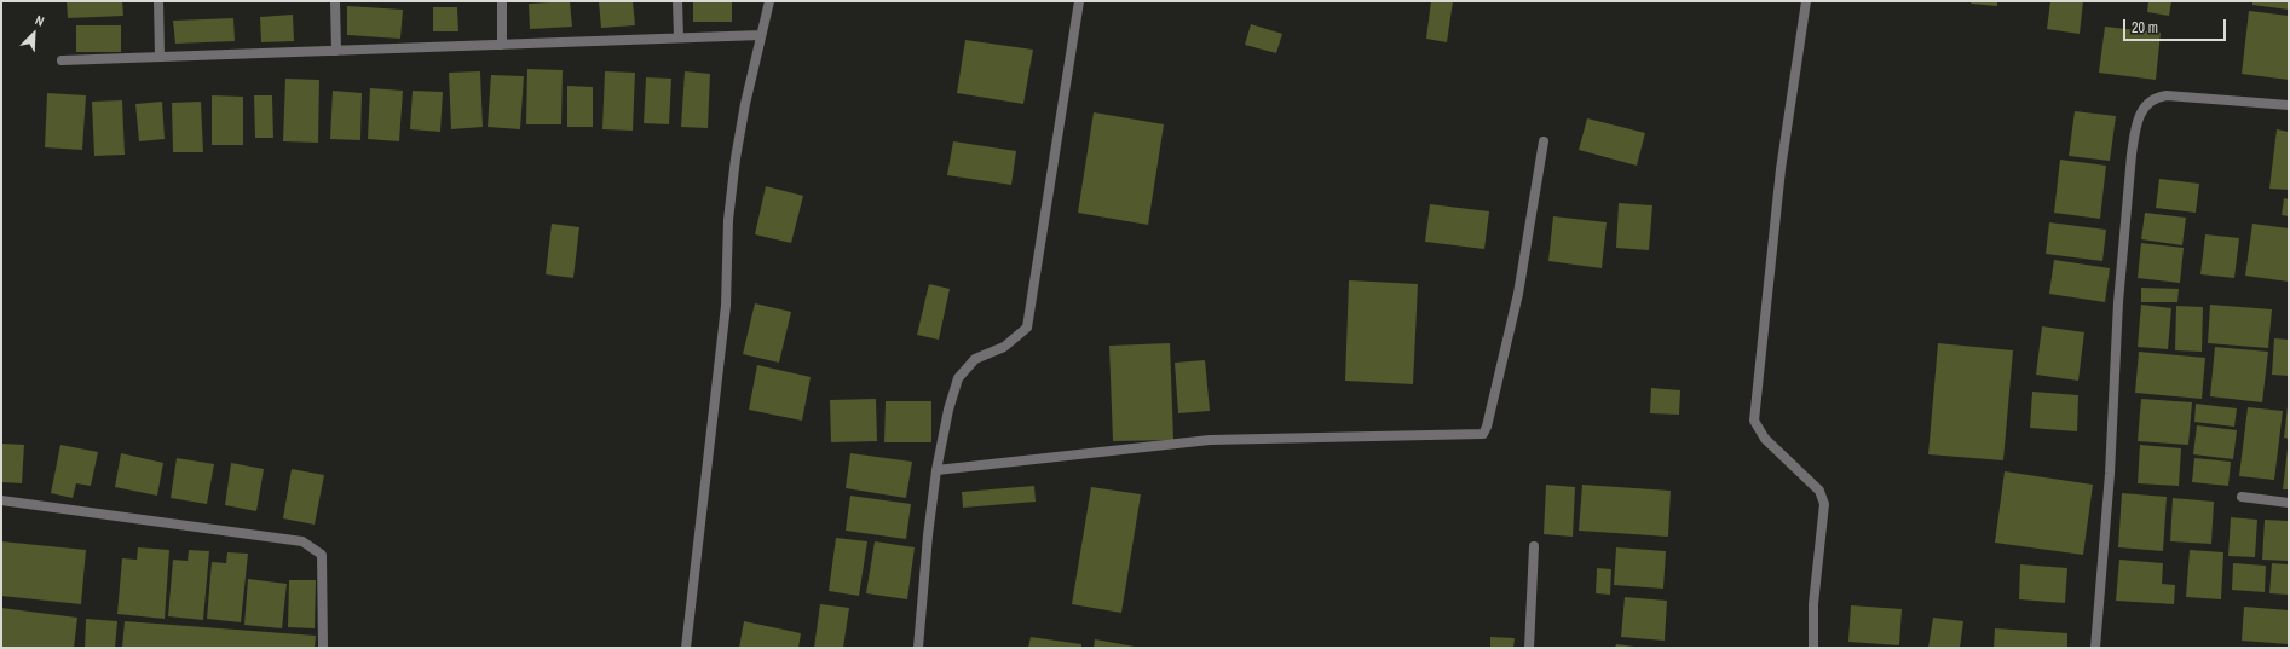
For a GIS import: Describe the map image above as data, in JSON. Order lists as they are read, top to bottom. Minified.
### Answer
{"scale_bar":"20 m","north":"top right"}
